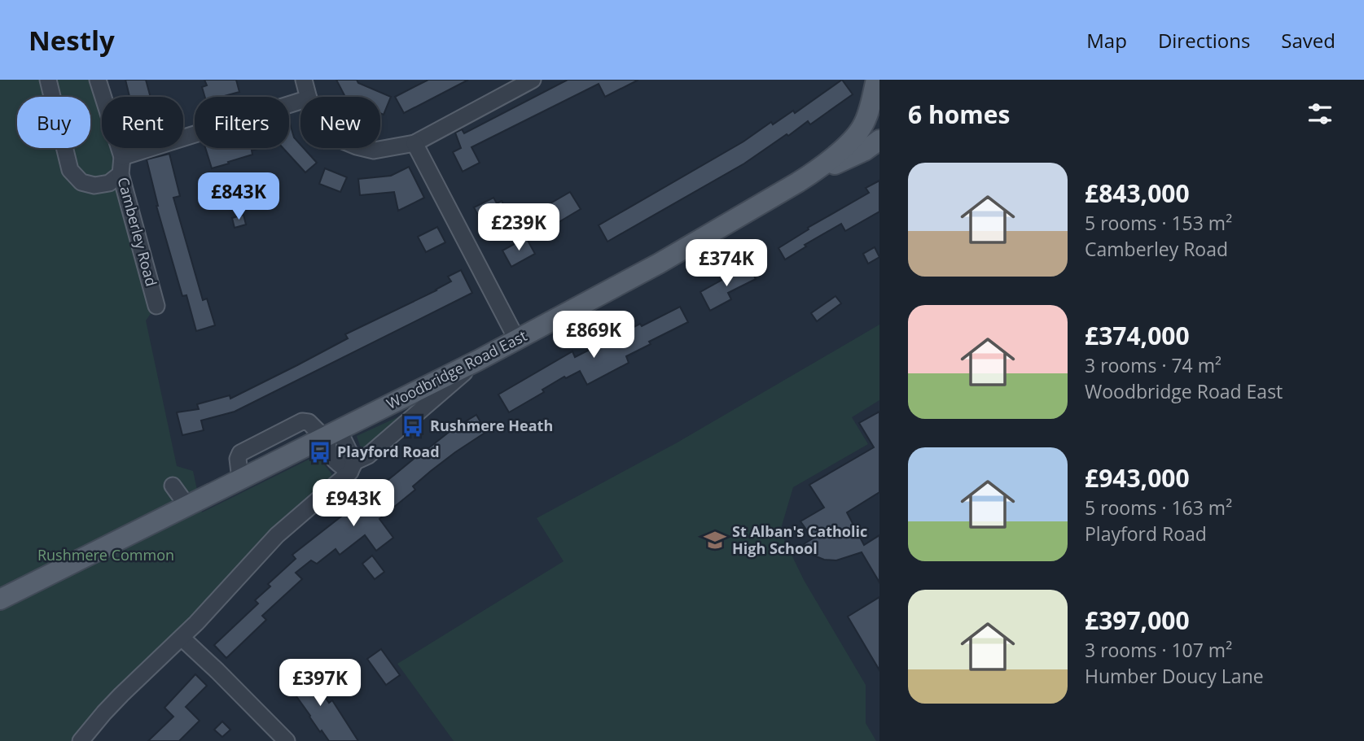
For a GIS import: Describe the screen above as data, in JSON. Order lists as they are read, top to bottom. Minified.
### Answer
{"streets":{"main road":["Woodbridge Road East"],"street":["Camberley Road"]},"parks":["Rushmere Common"],"places":{"bus stop":["Rushmere Heath","Playford Road"],"school or university":["St Alban's Catholic High School"]},"page":{"header":"Nestly","nav":["Map","Directions","Saved"],"heading":"6 homes","chip":["Buy","Rent","Filters","New"],"list":[{"name":"£843,000","note":"5 rooms · 153 m² · Camberley Road"},{"name":"£374,000","note":"3 rooms · 74 m² · Woodbridge Road East"},{"name":"£943,000","note":"5 rooms · 163 m² · Playford Road"},{"name":"£397,000","note":"3 rooms · 107 m² · Humber Doucy Lane"}],"price":["£843K","£239K","£374K","£869K","£943K","£397K"]}}
